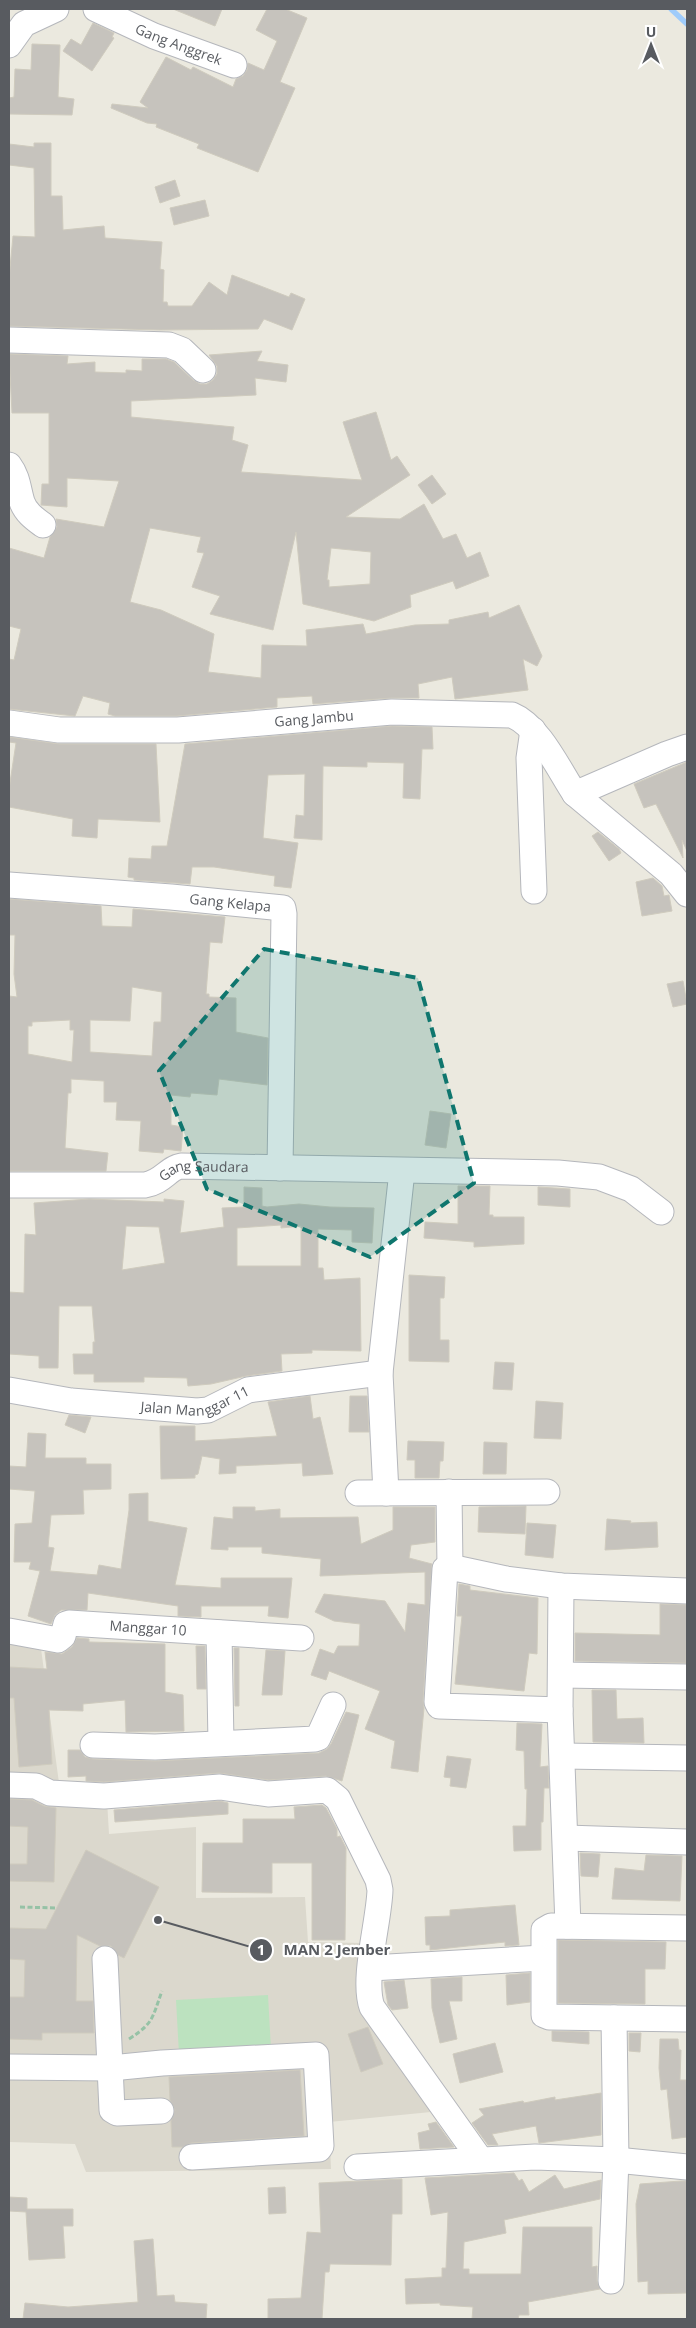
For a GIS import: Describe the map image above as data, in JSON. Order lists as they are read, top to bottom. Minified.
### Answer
{"streets":{"street":["Gang Anggrek","Gang Jambu","Gang Kelapa","Gang Saudara","Jalan Manggar 11","Manggar 10"]},"crossings":[["Gang Kelapa","Gang Saudara"]],"places":["MAN 2 Jember"],"north":"top"}
